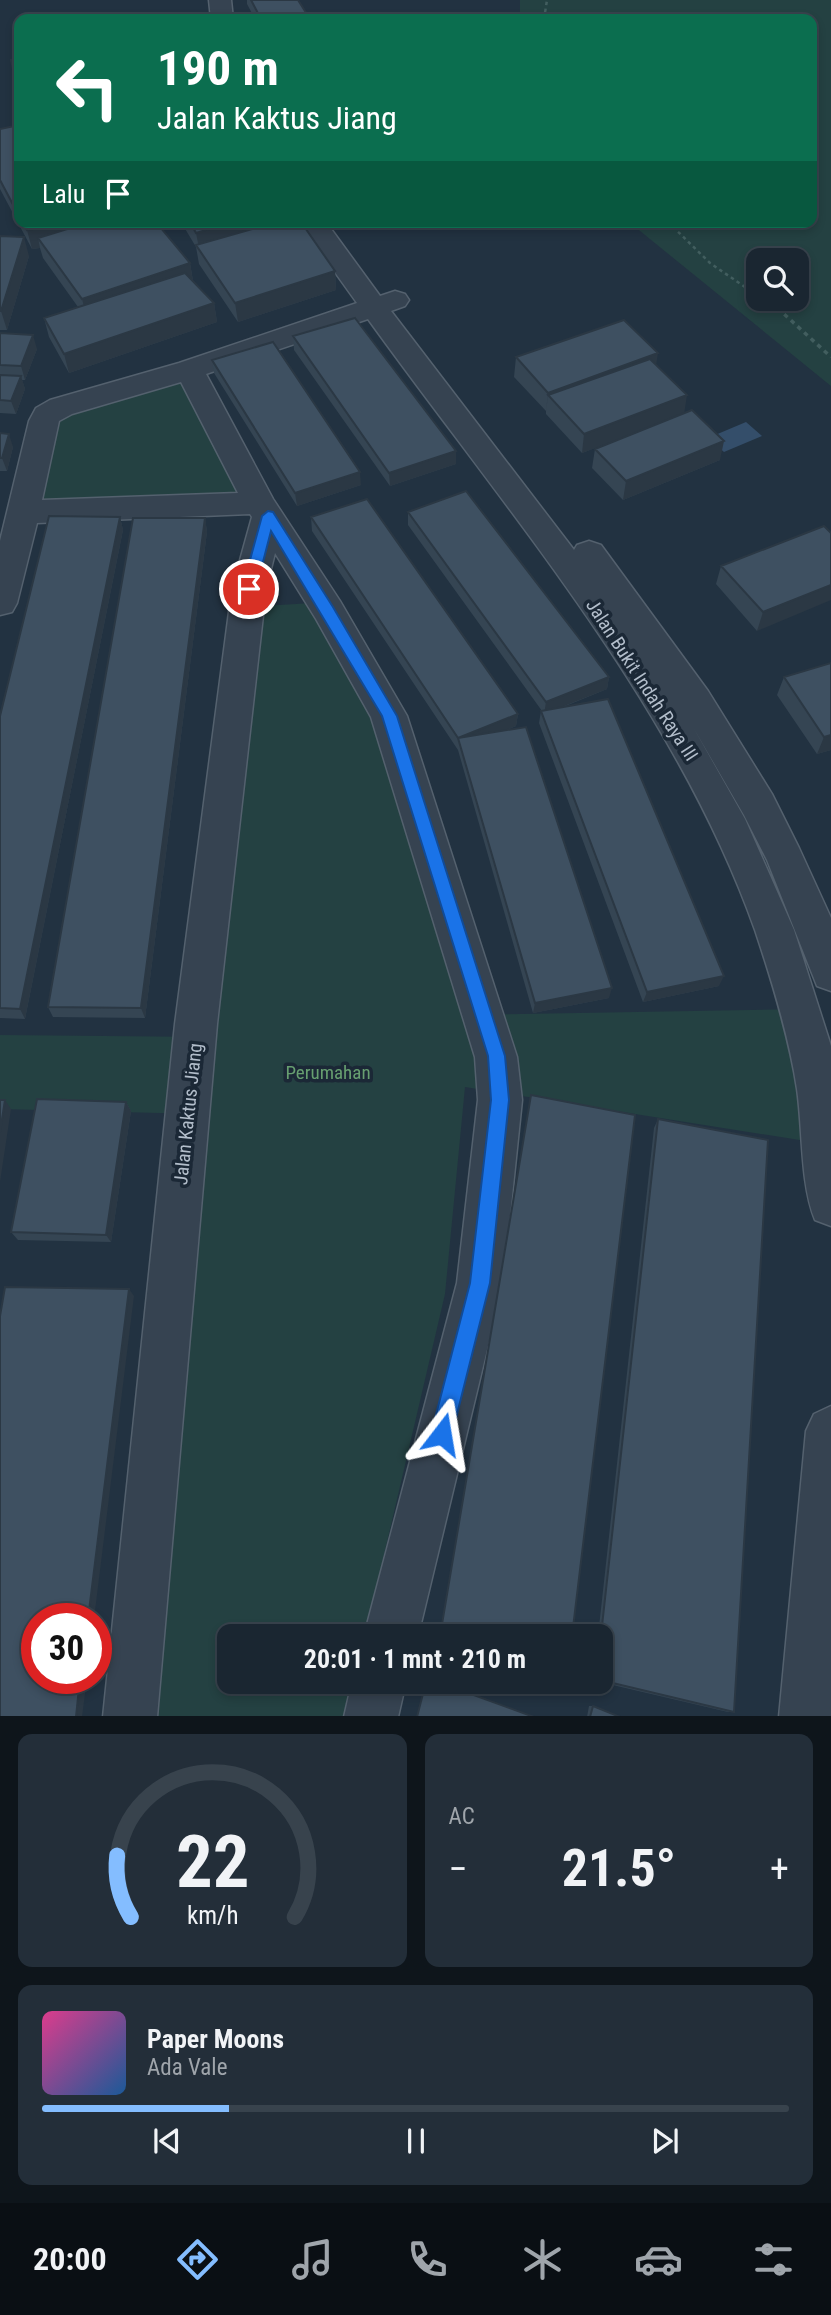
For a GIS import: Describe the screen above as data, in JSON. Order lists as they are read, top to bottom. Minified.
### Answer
{"streets":{"street":["Jalan Bukit Indah Raya III","Jalan Kaktus Jiang"]},"parks":["Perumahan"],"page":{"turn":["190 m","Jalan Kaktus Jiang"],"then":"Lalu","limit":"30","trip":"20:01 · 1 mnt · 210 m","tile":"AC","heat":["−","21.5°","+"],"song":["Paper Moons","Ada Vale"],"tabs":"20:00","gauge":["22","km/h"]}}
